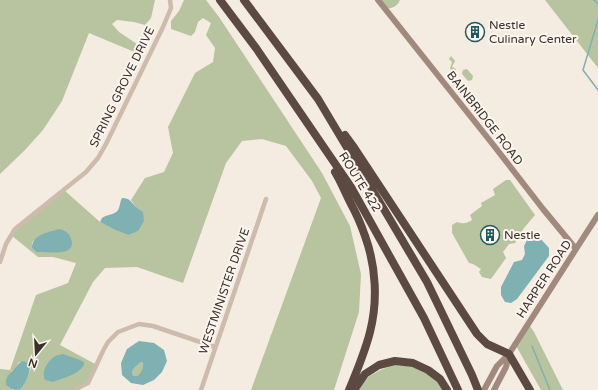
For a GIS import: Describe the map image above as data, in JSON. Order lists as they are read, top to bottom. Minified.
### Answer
{"streets":{"highway":["ROUTE 422"],"street":["SPRING GROVE DRIVE","BAINBRIDGE ROAD","HARPER ROAD","WESTMINISTER DRIVE"]},"crossings":[["BAINBRIDGE ROAD","HARPER ROAD"]],"places":{"building":["Nestle Culinary Center","Nestle"]},"north":"bottom"}
